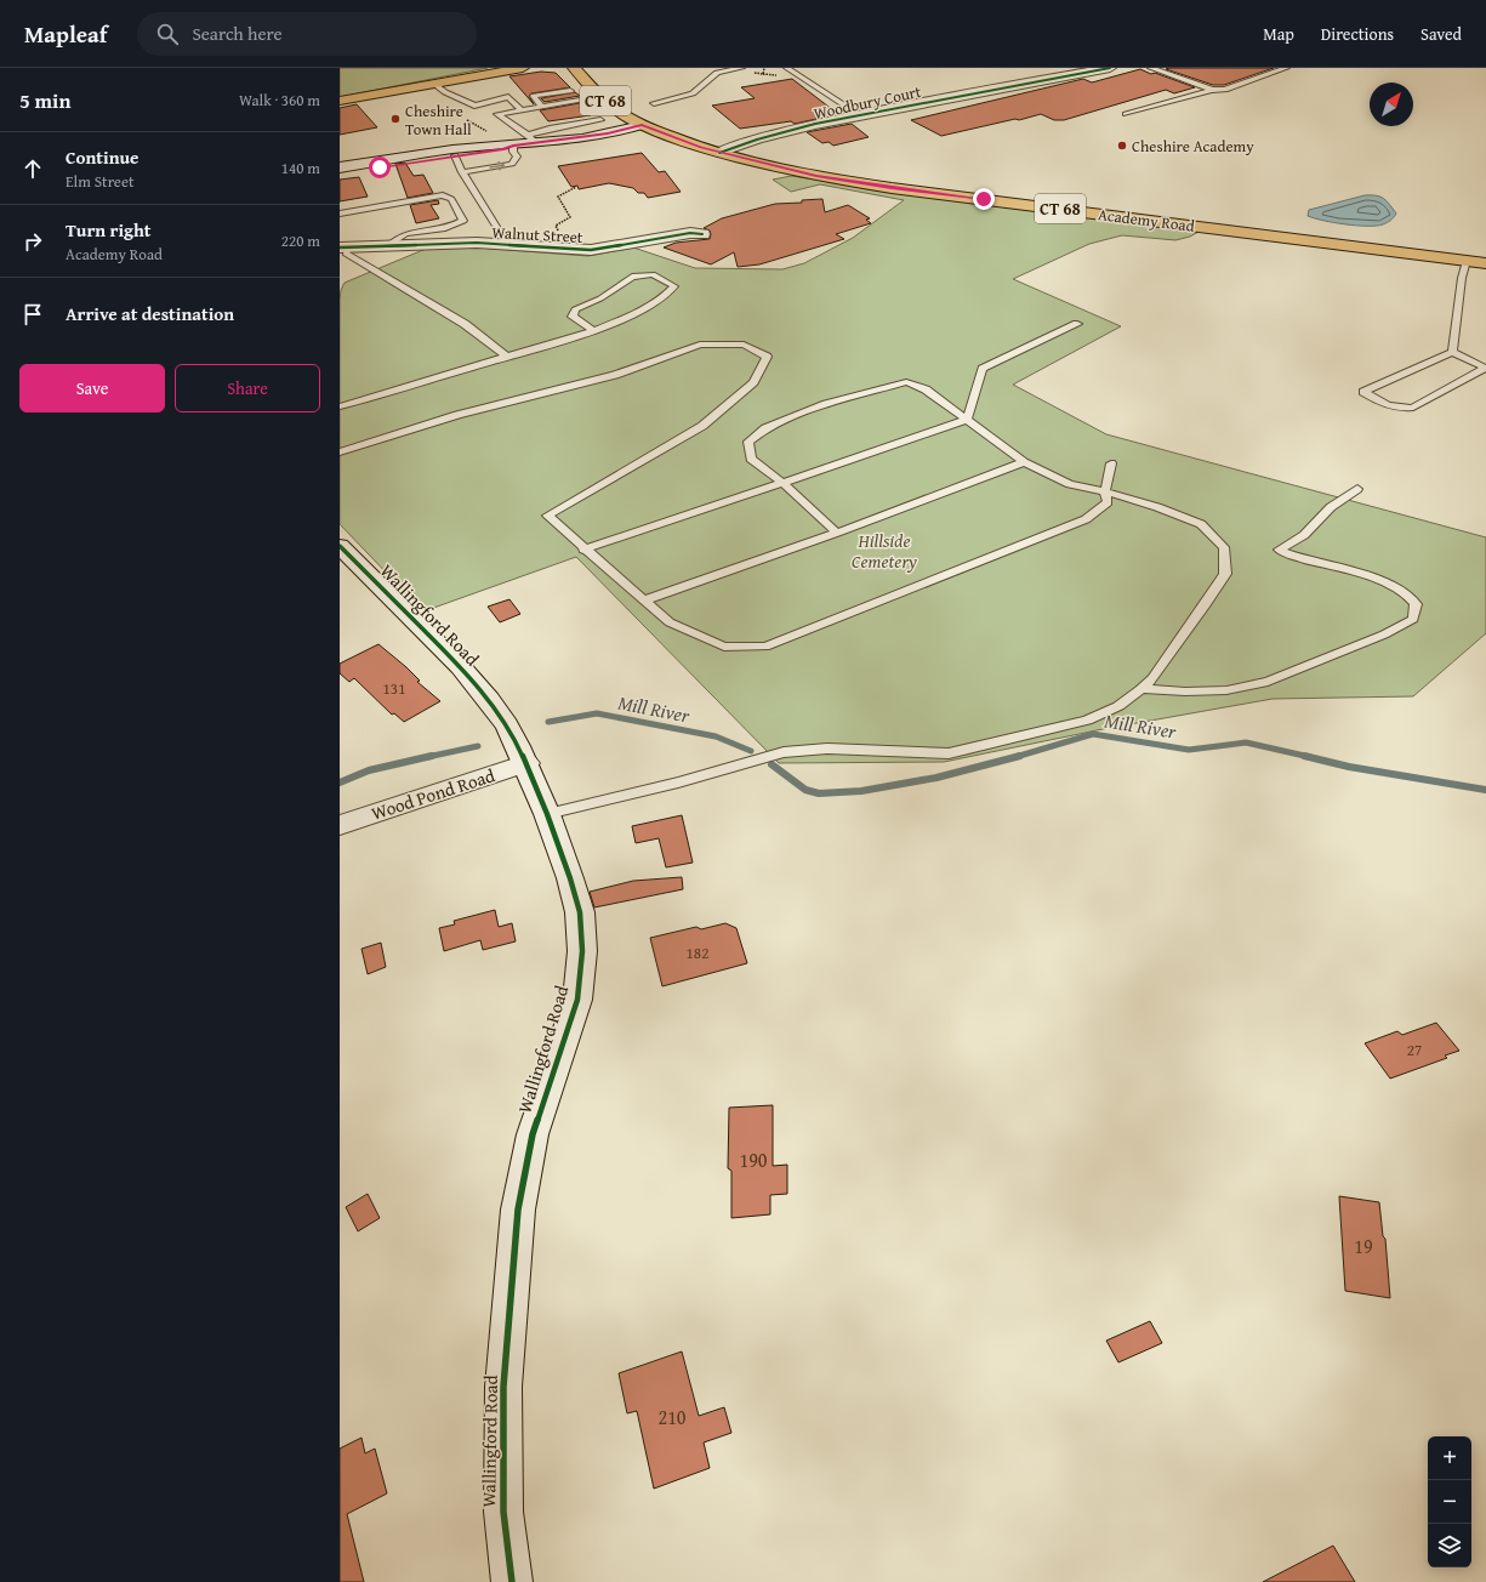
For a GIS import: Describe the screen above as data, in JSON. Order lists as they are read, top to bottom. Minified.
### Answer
{"streets":{"main road":["CT 68","Academy Road"],"street":["Woodbury Court","Walnut Street","Wallingford Road","Wood Pond Road"]},"crossings":[["Woodbury Court","Academy Road"],["Wallingford Road","Wood Pond Road"]],"water":["Mill River"],"parks":["Hillside Cemetery"],"places":["Cheshire Town Hall","Cheshire Academy"],"house_numbers":["131","182","27","190","19","210"],"north":"top right","page":{"header":"Mapleaf","search":"Search here","nav":["Map","Directions","Saved"],"heading":["5 min","Walk · 360 m"],"list":[["Continue","Elm Street","140 m"],["Turn right","Academy Road","220 m"],"Arrive at destination"],"buttons":["Save","Share"],"map_buttons":["+","−"]}}
